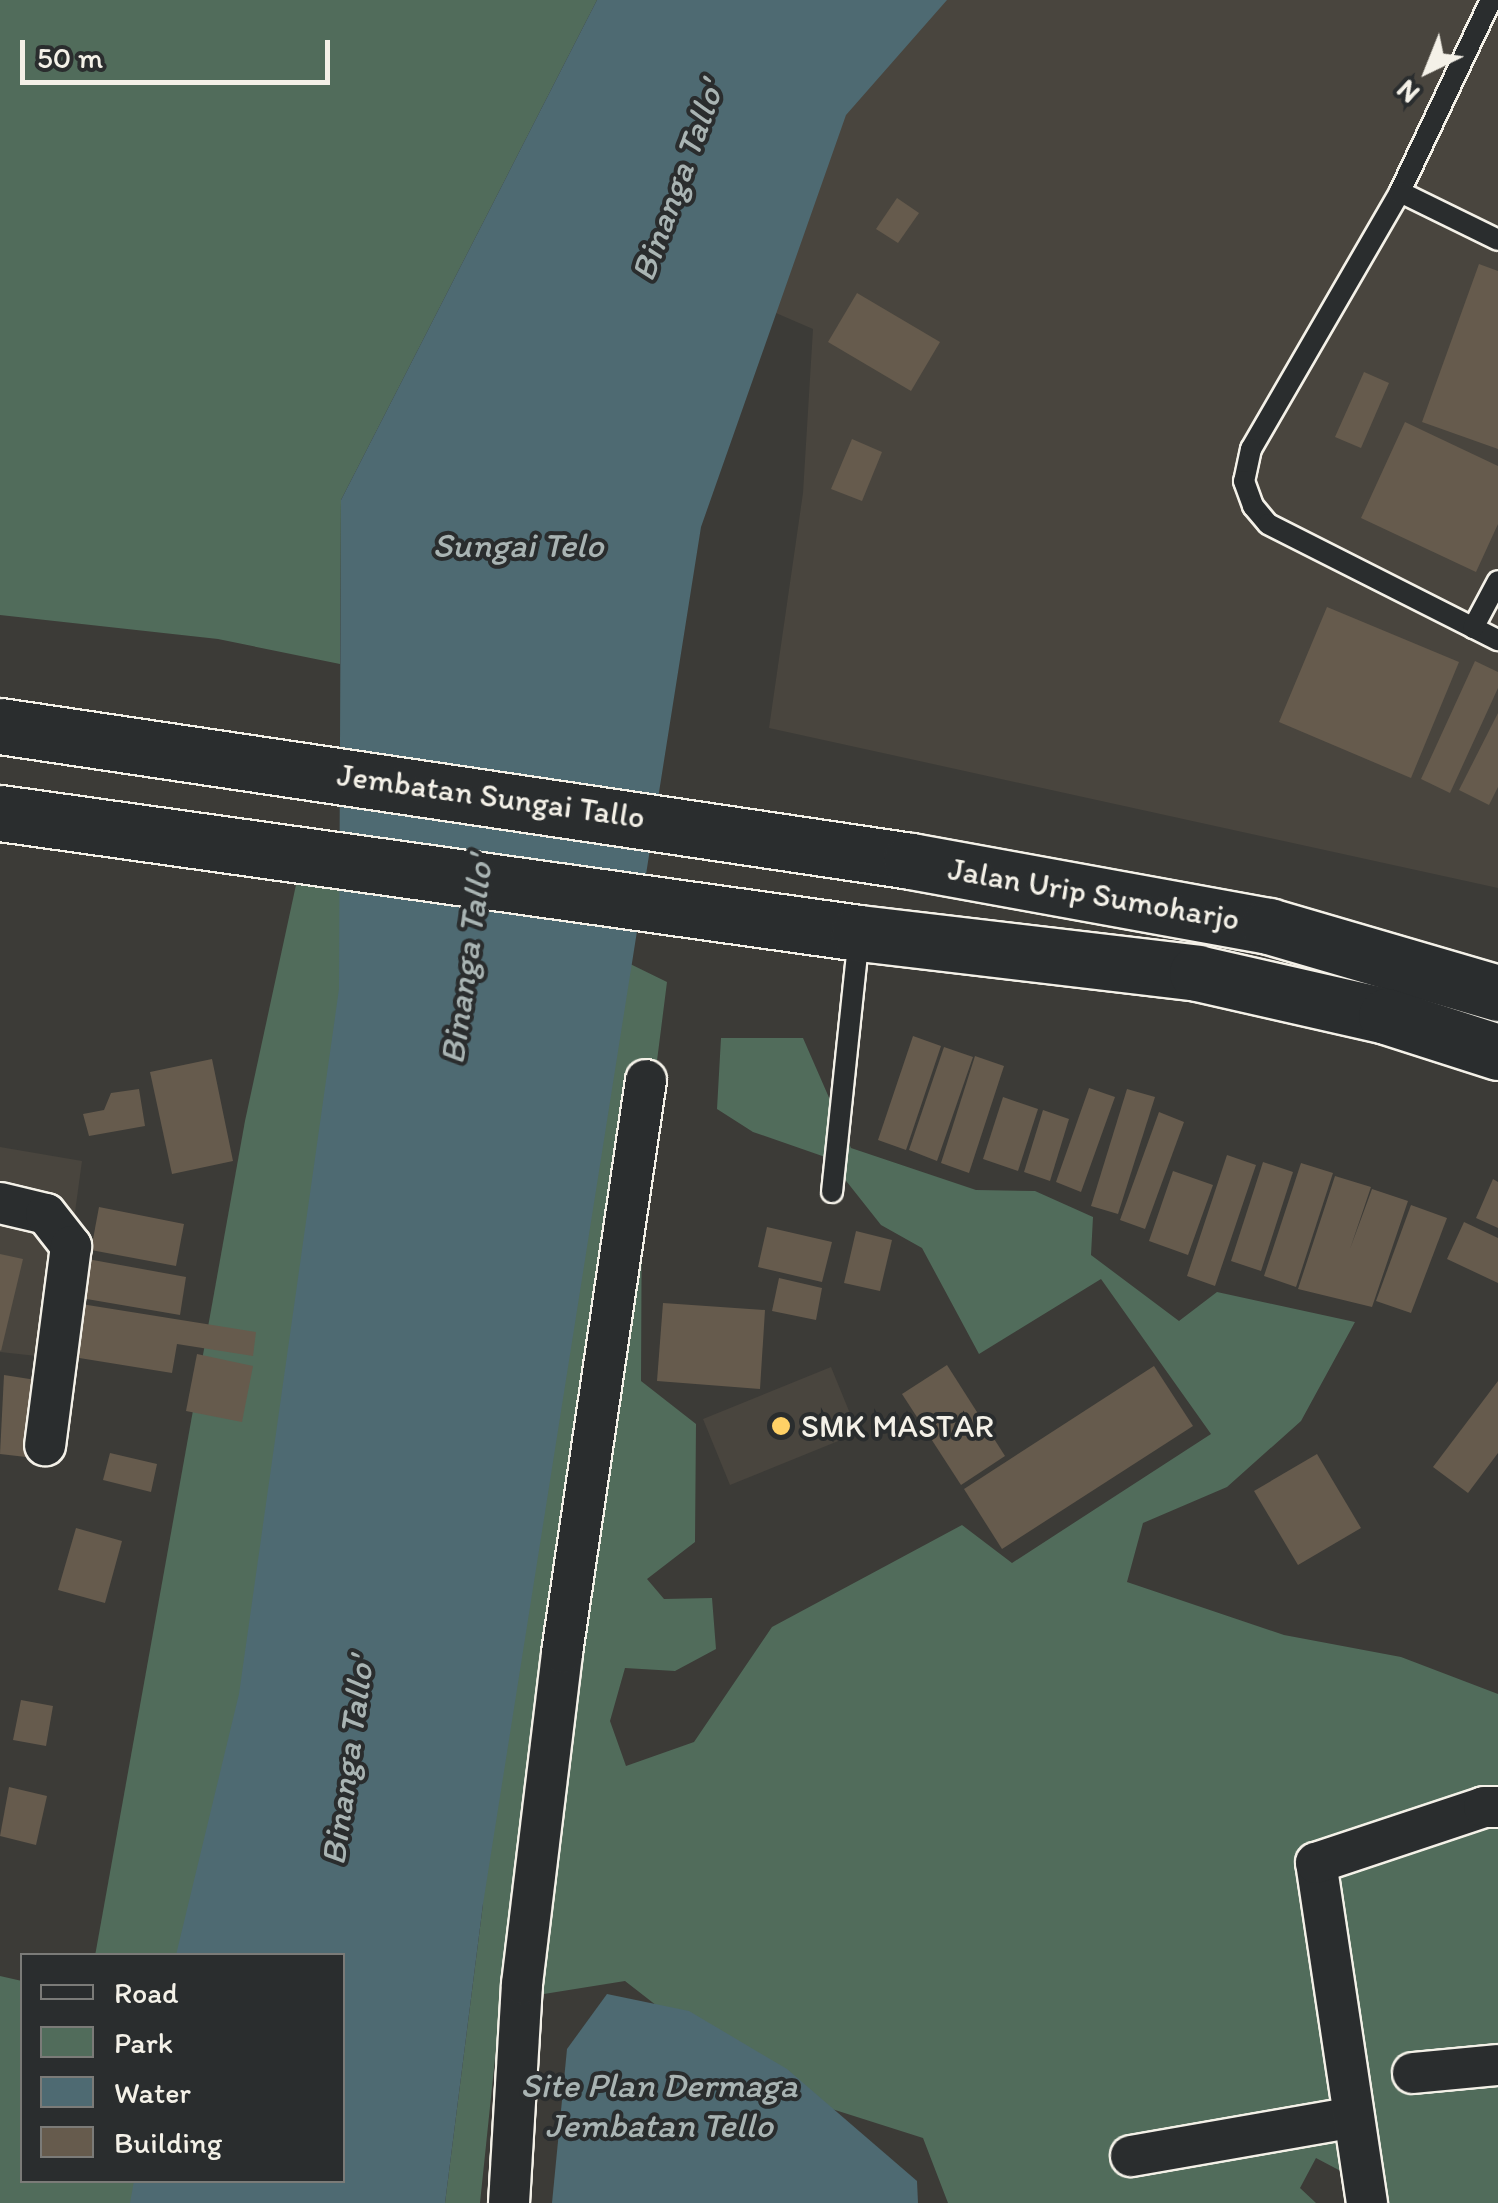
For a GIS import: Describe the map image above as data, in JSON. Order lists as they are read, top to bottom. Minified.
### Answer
{"streets":{"highway":["Jembatan Sungai Tallo","Jalan Urip Sumoharjo"]},"crossings":[["Jembatan Sungai Tallo","Jalan Urip Sumoharjo"]],"water":["Binanga Tallo'","Sungai Telo","Site Plan Dermaga Jembatan Tello"],"places":["SMK MASTAR"],"legend":["Road","Park","Water","Building"],"scale_bar":"50 m","north":"bottom left"}
